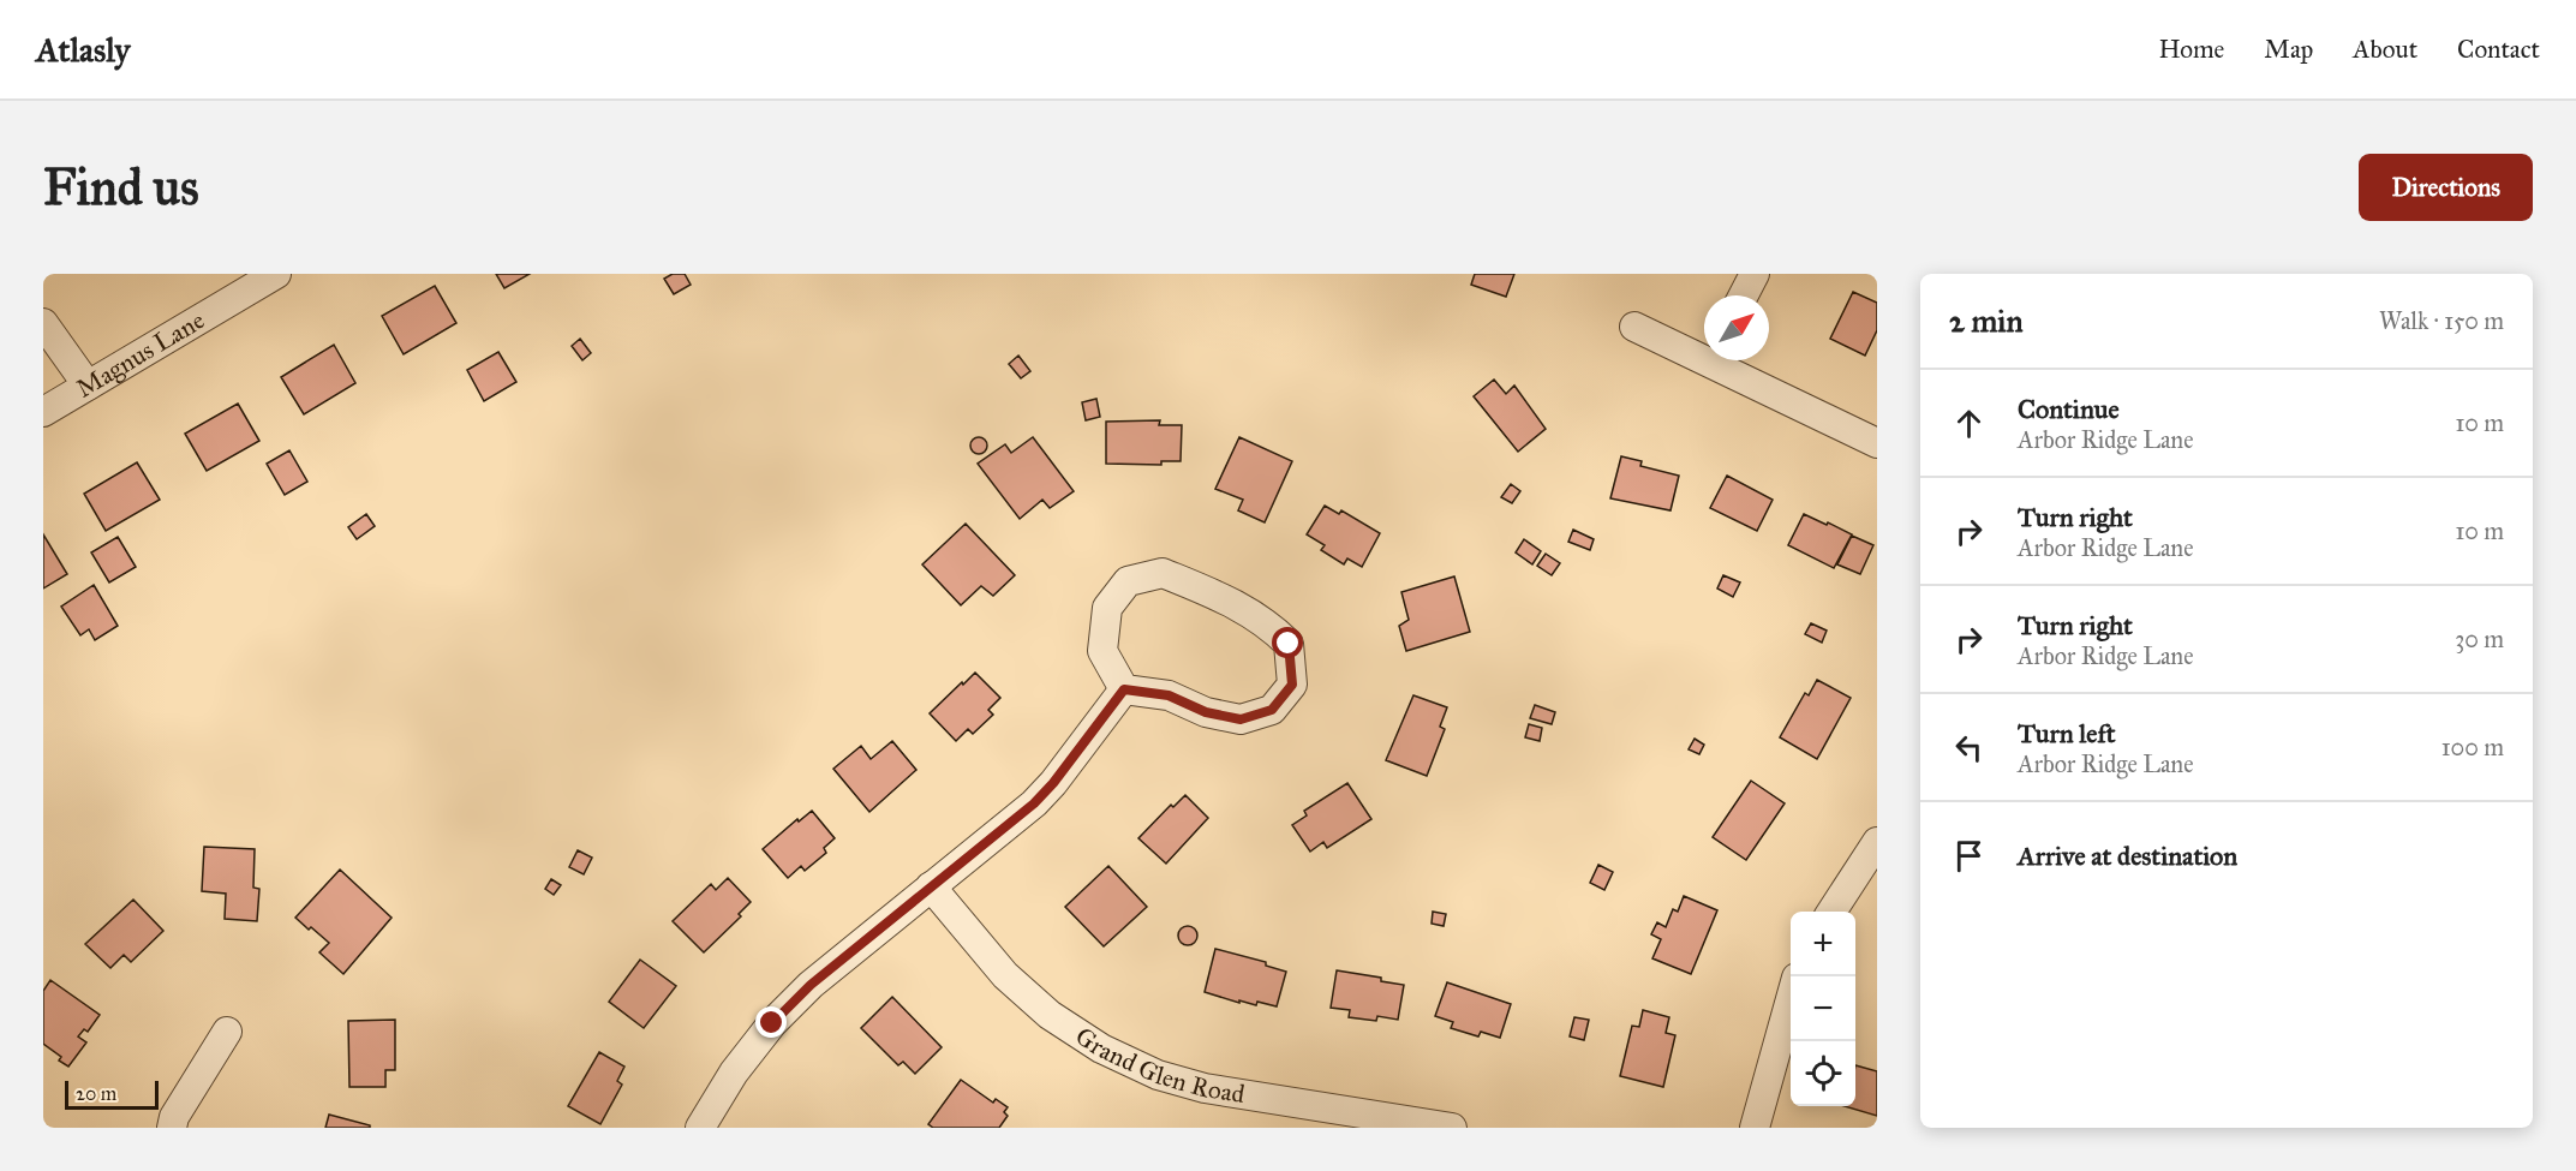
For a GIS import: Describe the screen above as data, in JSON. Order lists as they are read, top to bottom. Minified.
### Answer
{"streets":{"street":["Magnus Lane","Grand Glen Road"]},"scale_bar":"20 m","north":"top right","page":{"header":"Atlasly","nav":["Home","Map","About","Contact"],"buttons":"Directions","title":"Find us","heading":["2 min","Walk · 150 m"],"list":[["Continue","Arbor Ridge Lane","10 m"],["Turn right","Arbor Ridge Lane","10 m"],["Turn right","Arbor Ridge Lane","30 m"],["Turn left","Arbor Ridge Lane","100 m"],"Arrive at destination"],"map_buttons":["+","−"],"scale":"20 m"}}
